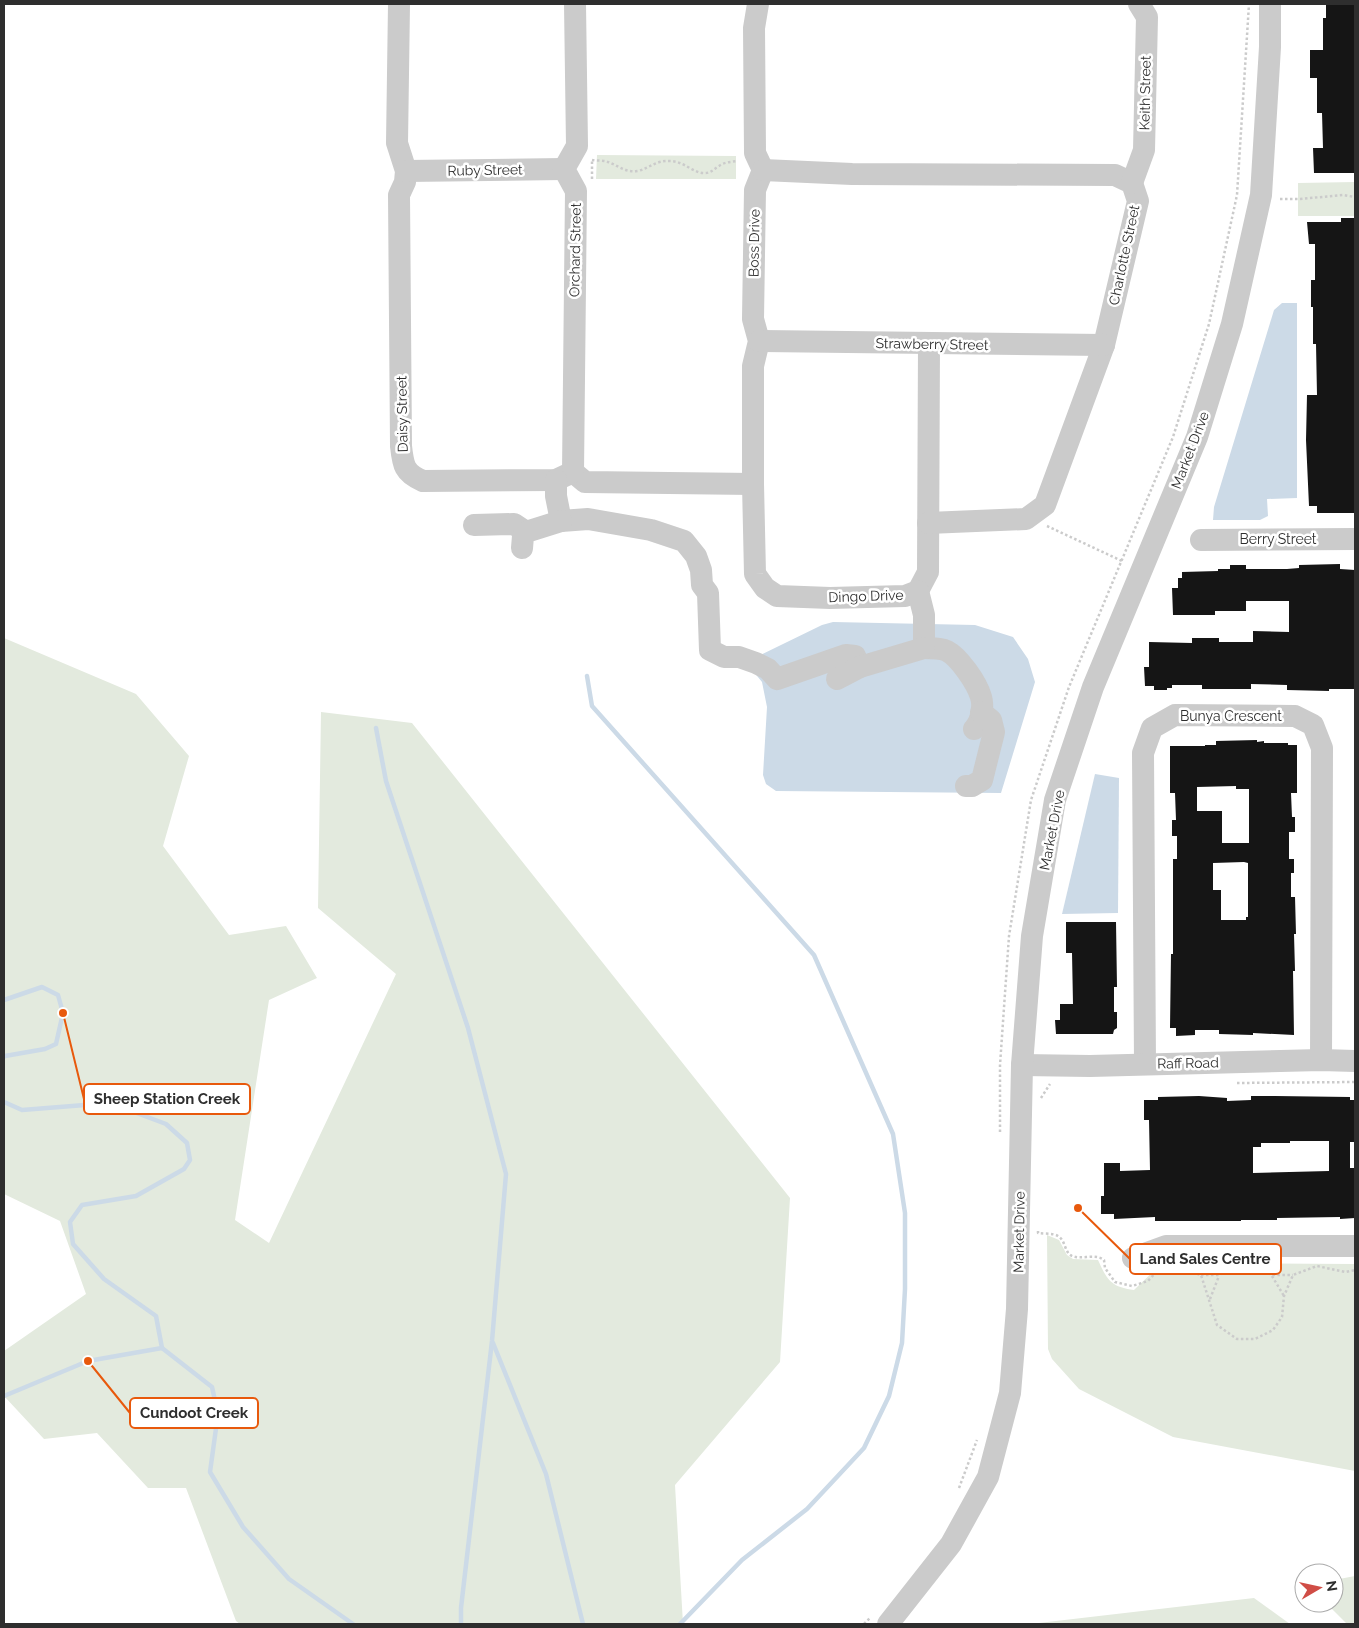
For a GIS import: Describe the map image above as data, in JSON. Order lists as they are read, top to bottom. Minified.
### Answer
{"streets":{"street":["Keith Street","Ruby Street","Boss Drive","Orchard Street","Charlotte Street","Strawberry Street","Daisy Street","Market Drive","Berry Street","Dingo Drive","Bunya Crescent","Raff Road"]},"crossings":[["Keith Street","Charlotte Street"],["Ruby Street","Orchard Street"],["Ruby Street","Daisy Street"],["Boss Drive","Strawberry Street"],["Boss Drive","Daisy Street"],["Boss Drive","Dingo Drive"],["Orchard Street","Daisy Street"],["Charlotte Street","Strawberry Street"],["Charlotte Street","Dingo Drive"],["Strawberry Street","Dingo Drive"],["Daisy Street","Dingo Drive"],["Market Drive","Raff Road"],["Bunya Crescent","Raff Road"]],"places":["Sheep Station Creek","Land Sales Centre","Cundoot Creek"],"north":"right"}
